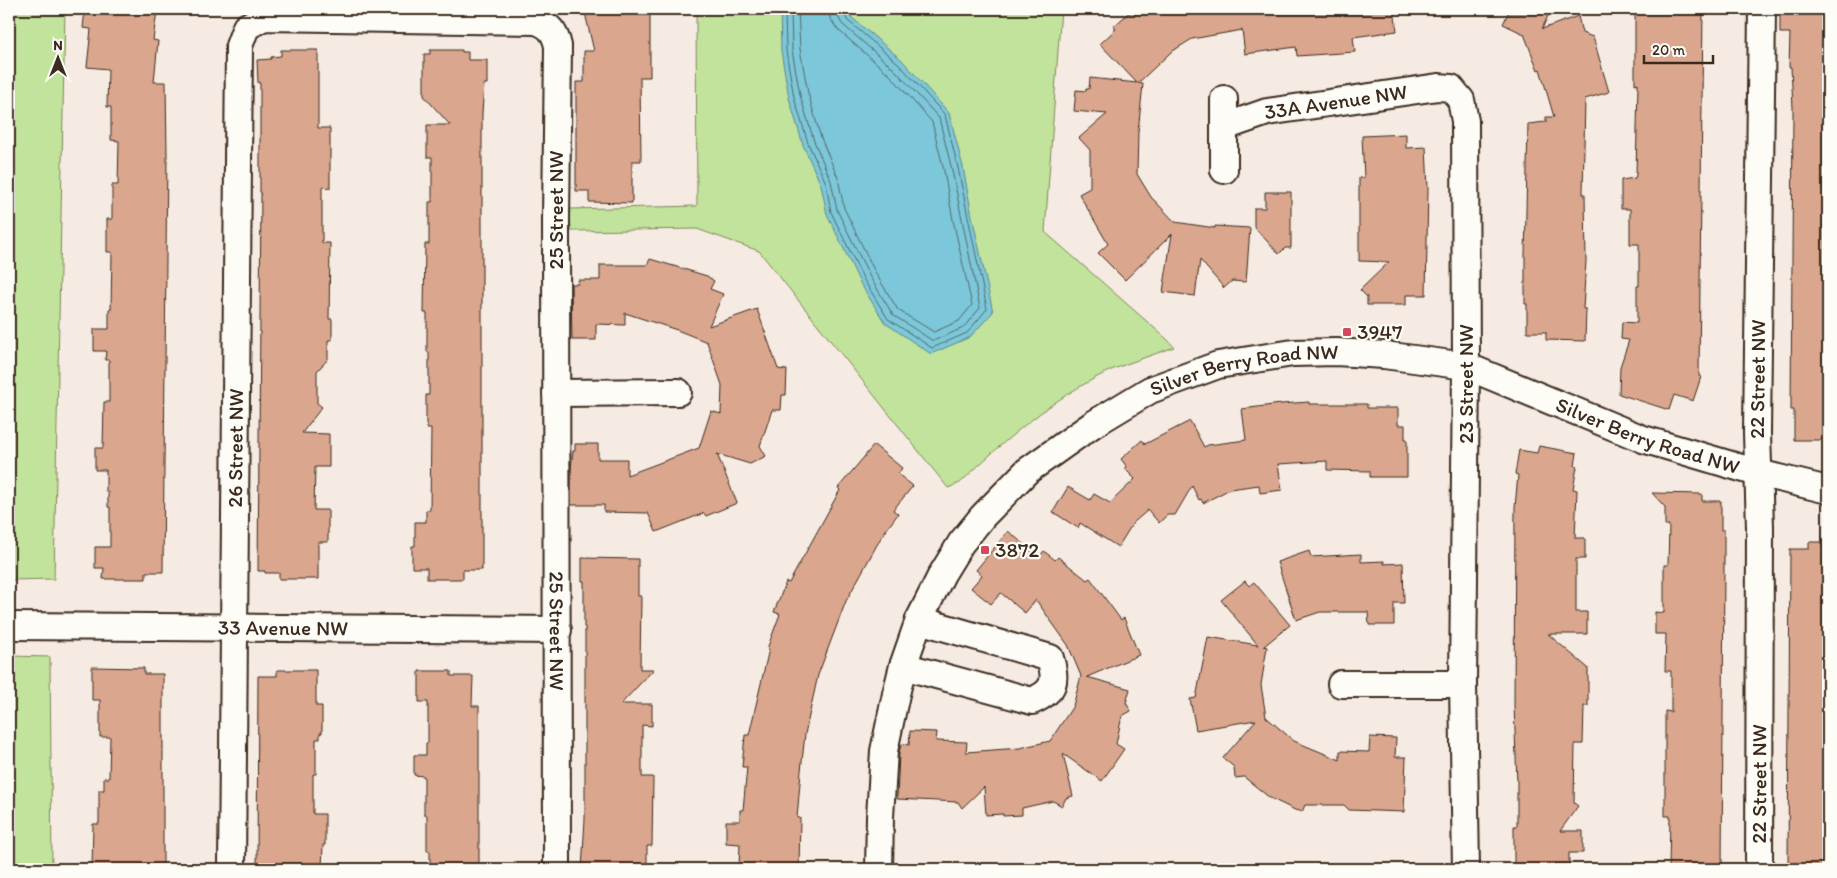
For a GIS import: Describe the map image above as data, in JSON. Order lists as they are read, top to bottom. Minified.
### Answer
{"streets":{"street":["33A Avenue NW","25 Street NW","Silver Berry Road NW","22 Street NW","23 Street NW","26 Street NW","33 Avenue NW"]},"crossings":[["33A Avenue NW","23 Street NW"],["25 Street NW","26 Street NW"],["25 Street NW","33 Avenue NW"],["Silver Berry Road NW","22 Street NW"],["Silver Berry Road NW","23 Street NW"],["26 Street NW","33 Avenue NW"]],"places":{"transit":["3947","3872"]},"scale_bar":"20 m","north":"top"}
